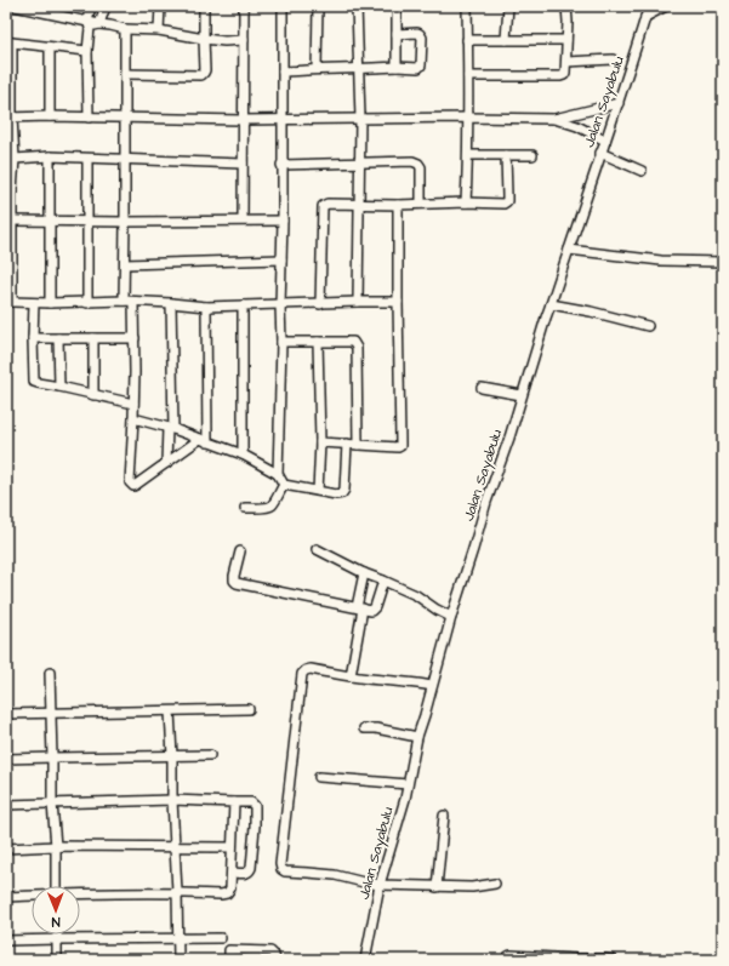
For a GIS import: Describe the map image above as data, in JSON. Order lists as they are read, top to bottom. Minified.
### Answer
{"streets":{"street":["Jalan Sayabulu"]},"north":"bottom"}
